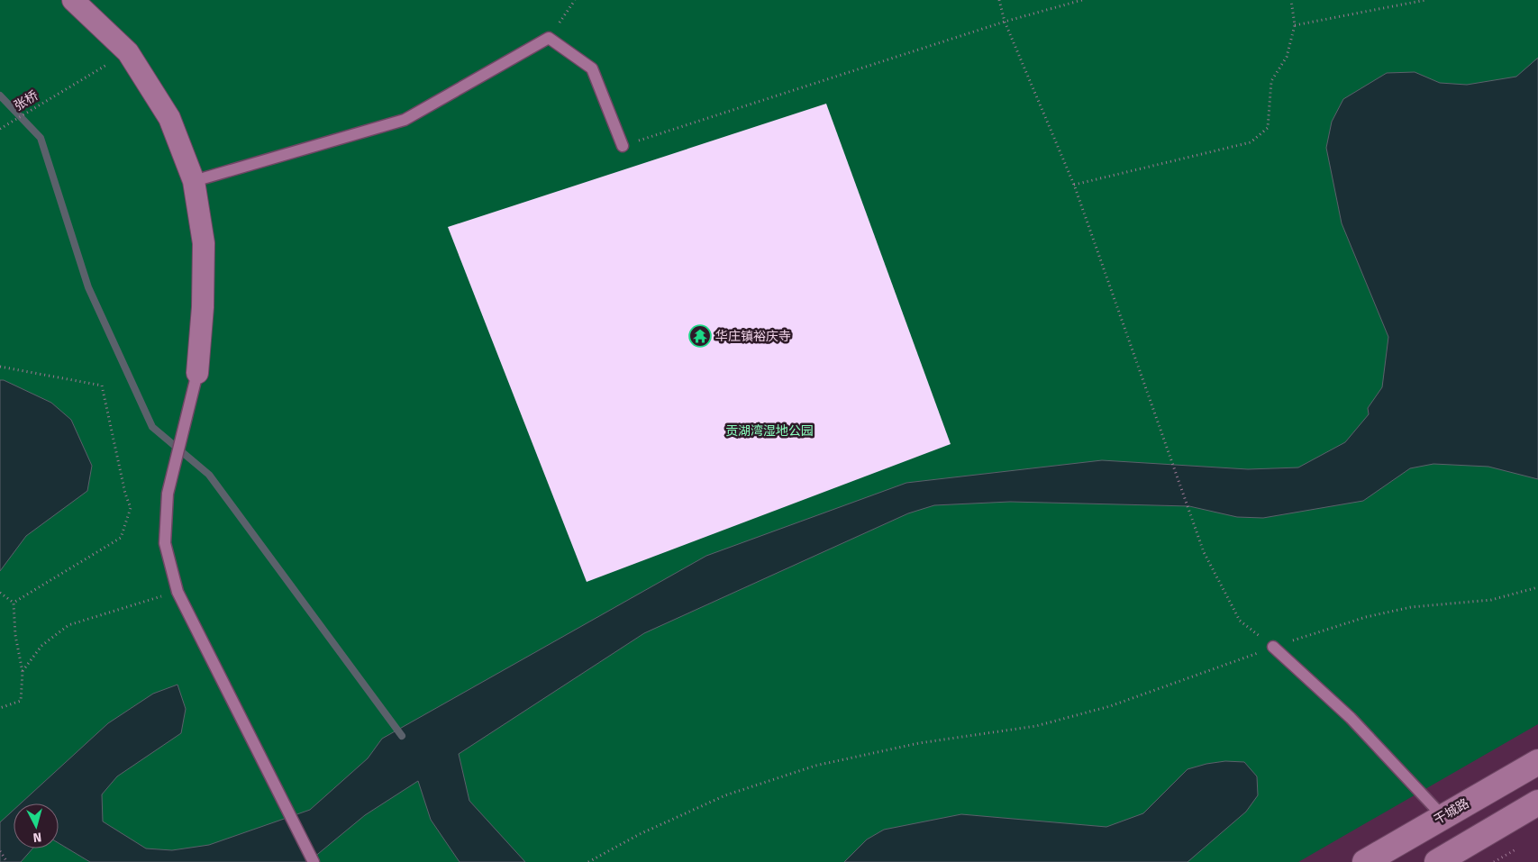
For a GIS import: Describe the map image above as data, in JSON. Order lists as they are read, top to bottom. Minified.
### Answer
{"streets":{"street":["干城路"],"path":["张桥"]},"parks":["贡湖湾湿地公园"],"places":{"temple":["华庄镇裕庆寺"]},"north":"bottom"}
